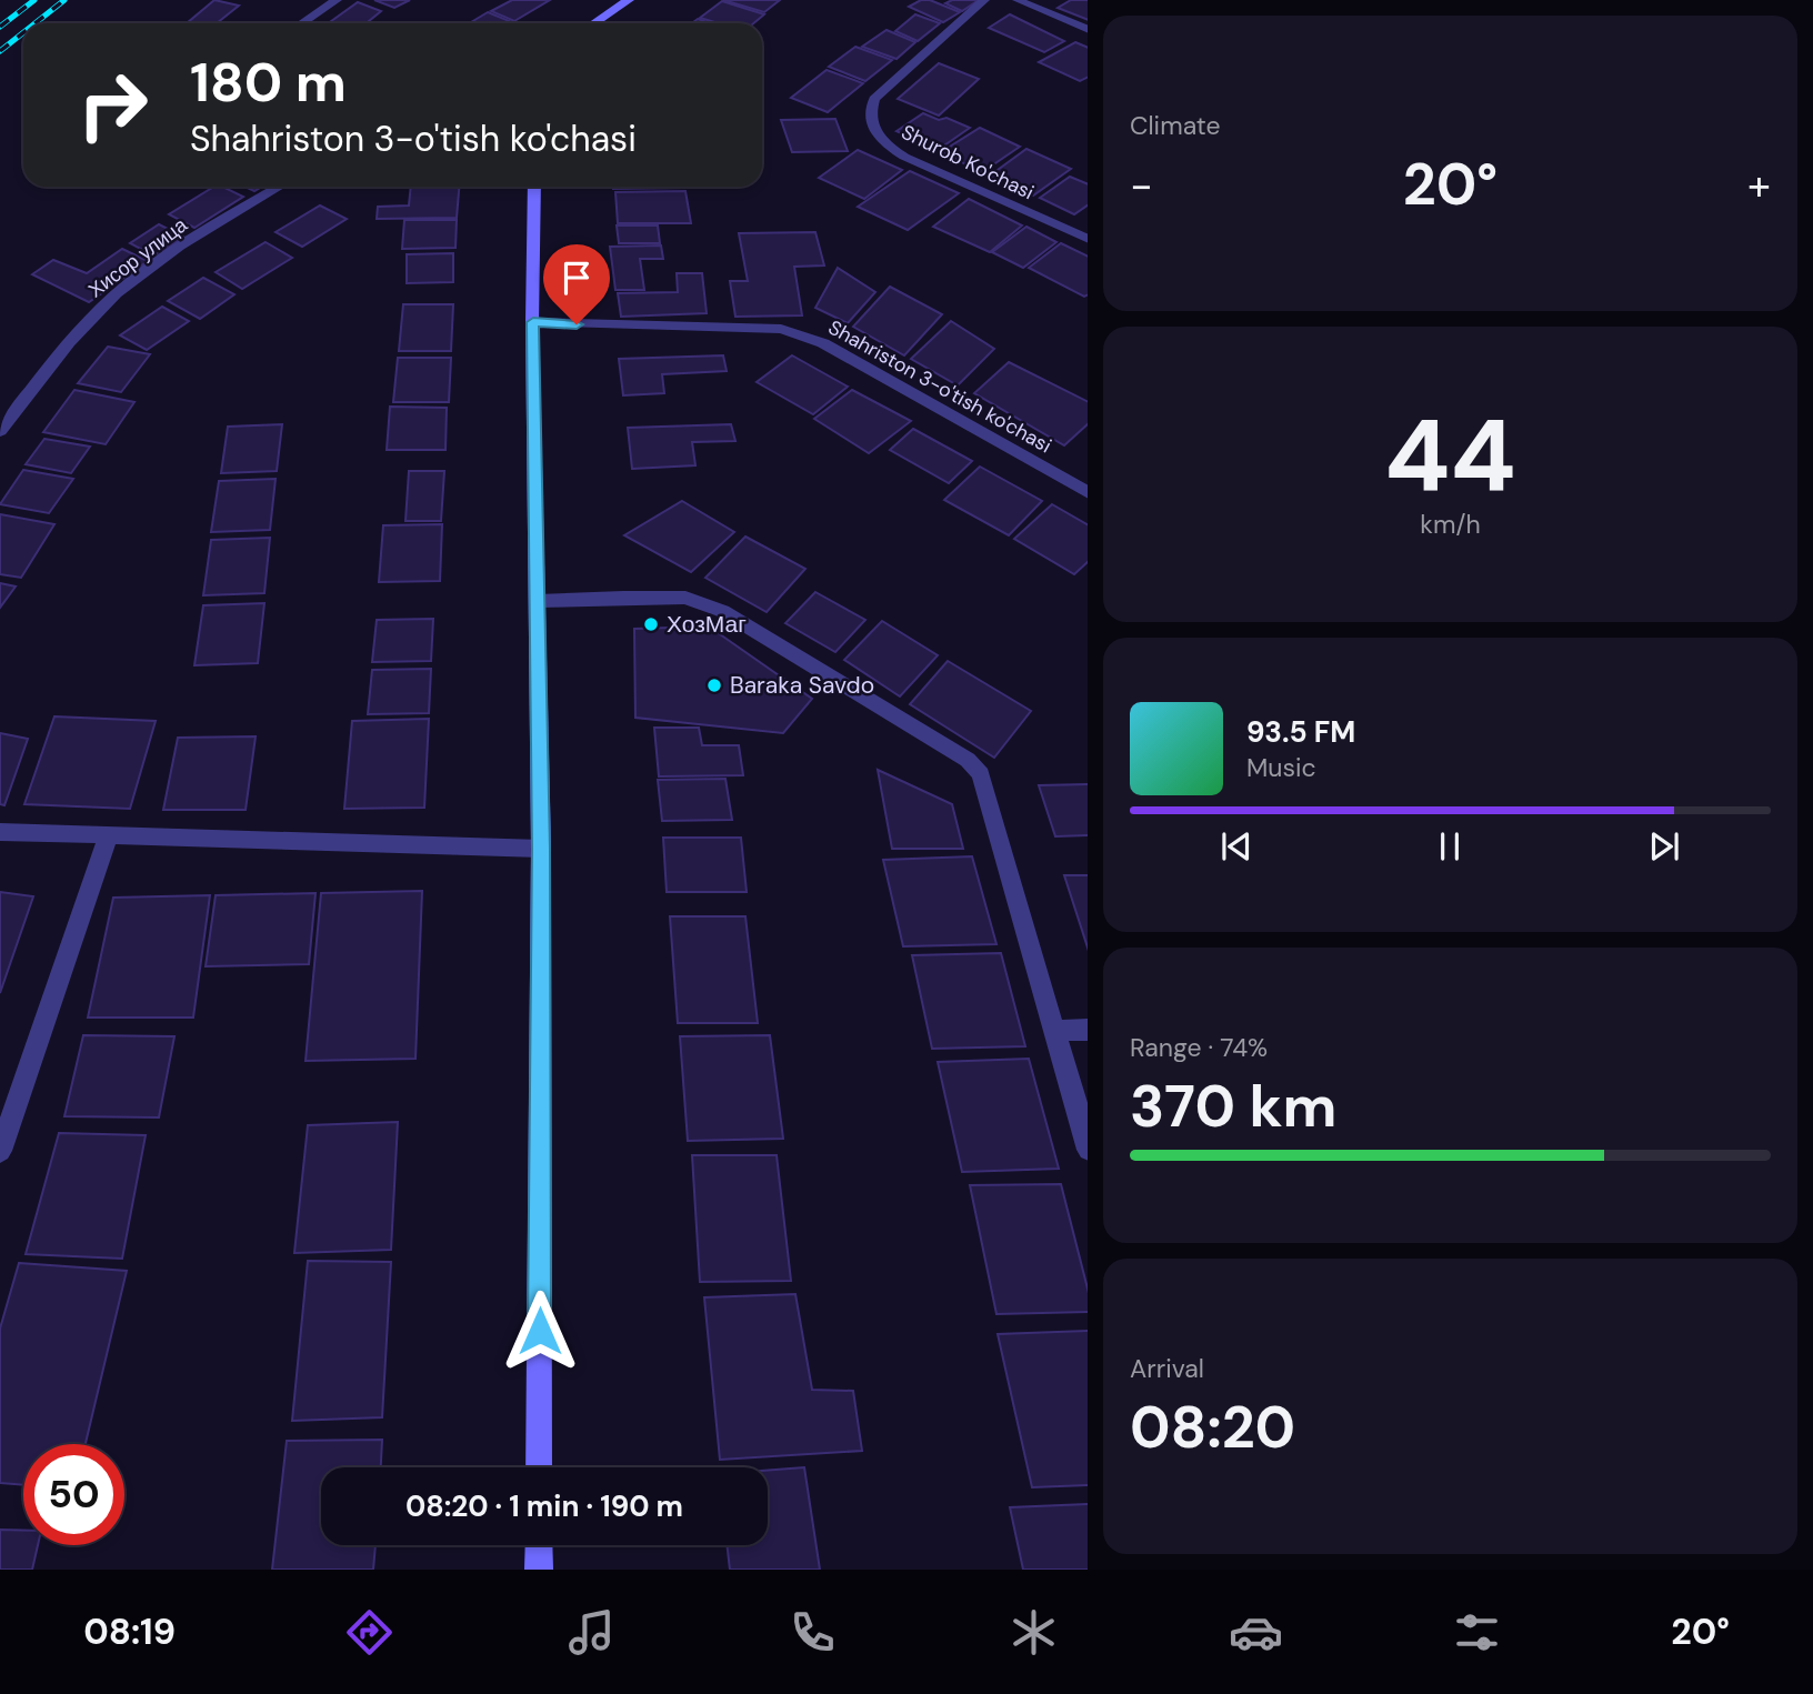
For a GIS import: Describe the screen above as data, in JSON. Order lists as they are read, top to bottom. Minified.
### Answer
{"streets":{"street":["Shurob Ko'chasi","Хисор улица","Shahriston 3-o'tish ko'chasi"]},"places":["ХозМаг","Baraka Savdo"],"page":{"tile":["Climate",["44","km/h"],["Range · 74%","370 km"],["Arrival","08:20"]],"turn":["180 m","Shahriston 3-o'tish ko'chasi"],"heat":["−","20°","+"],"song":["93.5 FM","Music"],"limit":"50","trip":"08:20 · 1 min · 190 m","tabs":["08:19","20°"]}}
